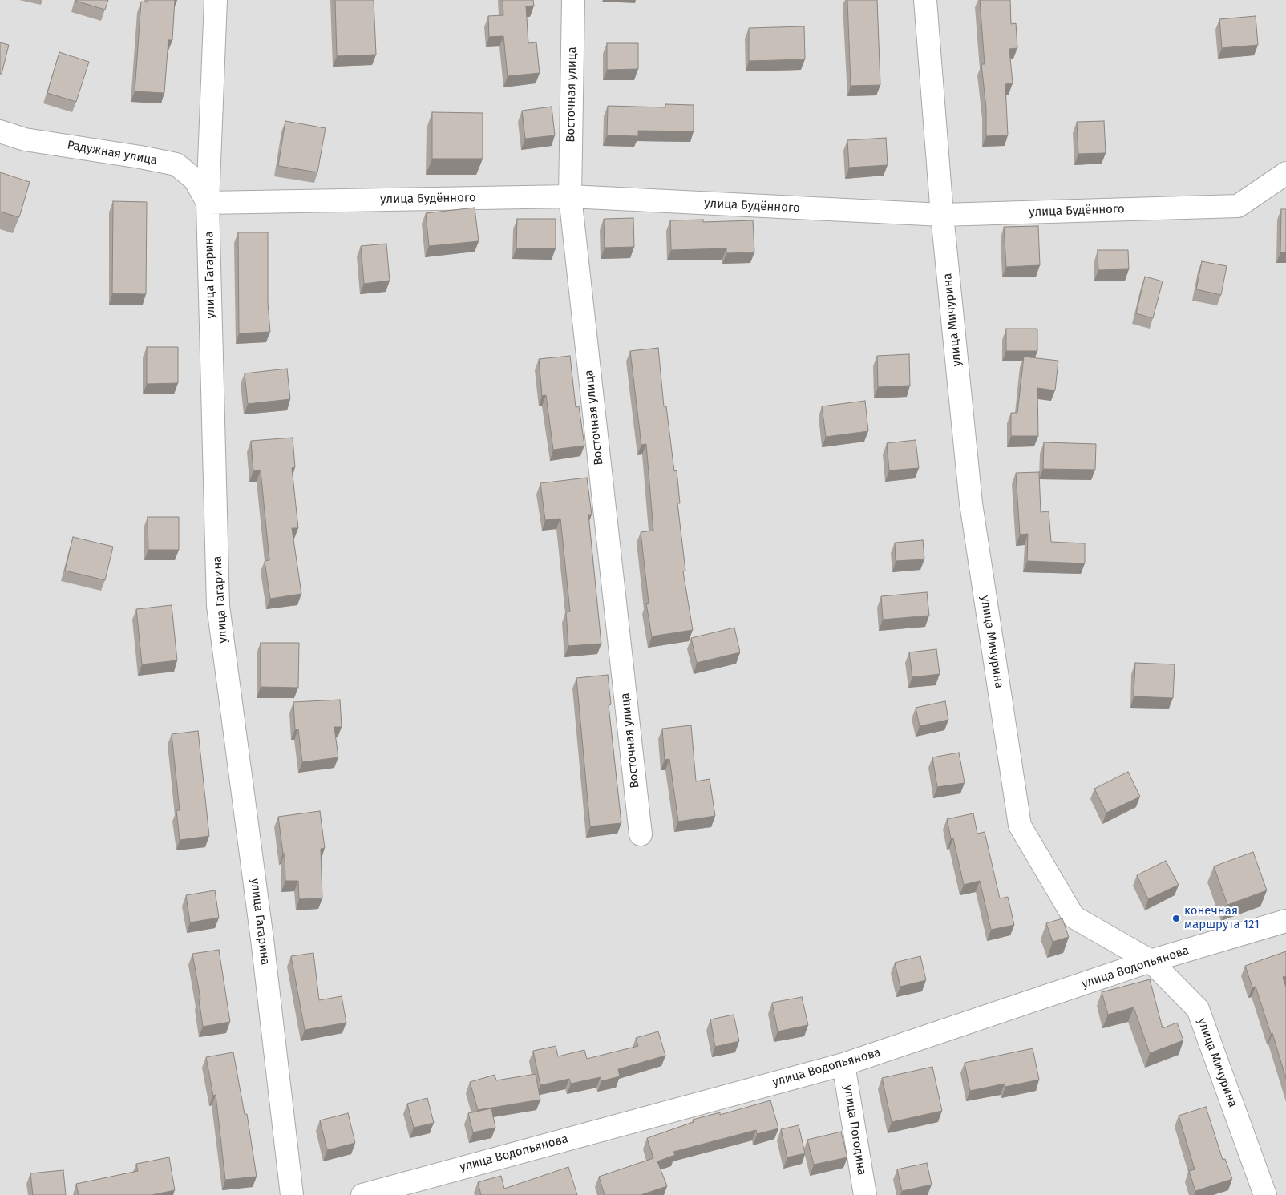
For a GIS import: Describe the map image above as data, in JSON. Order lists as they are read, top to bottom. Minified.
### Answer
{"streets":{"street":["Восточная улица","Радужная улица","улица Будённого","улица Гагарина","улица Мичурина","улица Водопьянова","улица Погодина"]},"crossings":[["Восточная улица","улица Будённого"],["Радужная улица","улица Будённого"],["Радужная улица","улица Гагарина"],["улица Будённого","улица Гагарина"],["улица Будённого","улица Мичурина"],["улица Мичурина","улица Водопьянова"],["улица Водопьянова","улица Погодина"]],"places":["конечная маршрута 121"]}
